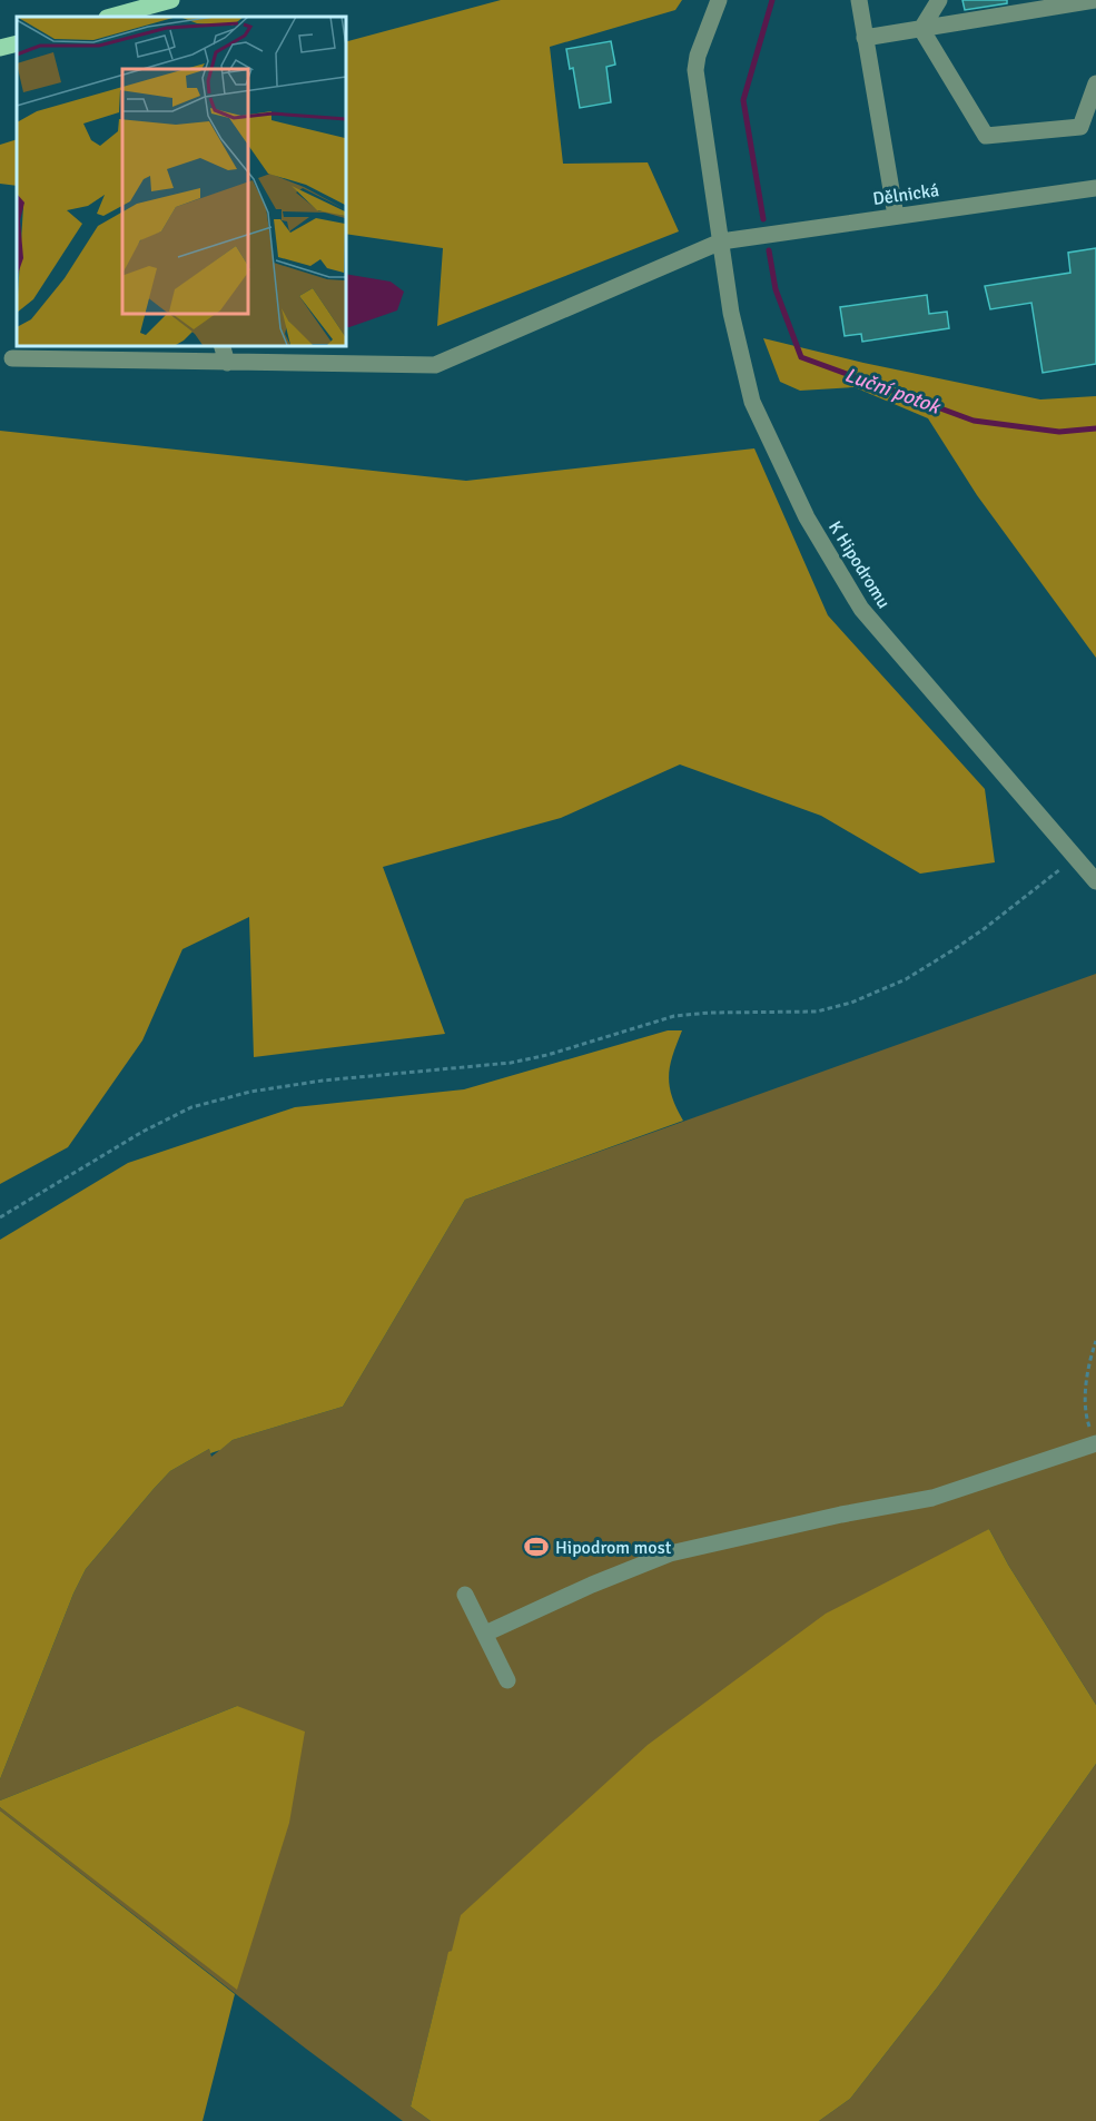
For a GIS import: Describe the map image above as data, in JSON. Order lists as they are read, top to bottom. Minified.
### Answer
{"streets":{"street":["Dělnická","K Hipodromu"]},"crossings":[["Dělnická","K Hipodromu"]],"water":["Luční potok"],"places":{"sports":["Hipodrom most"]}}
